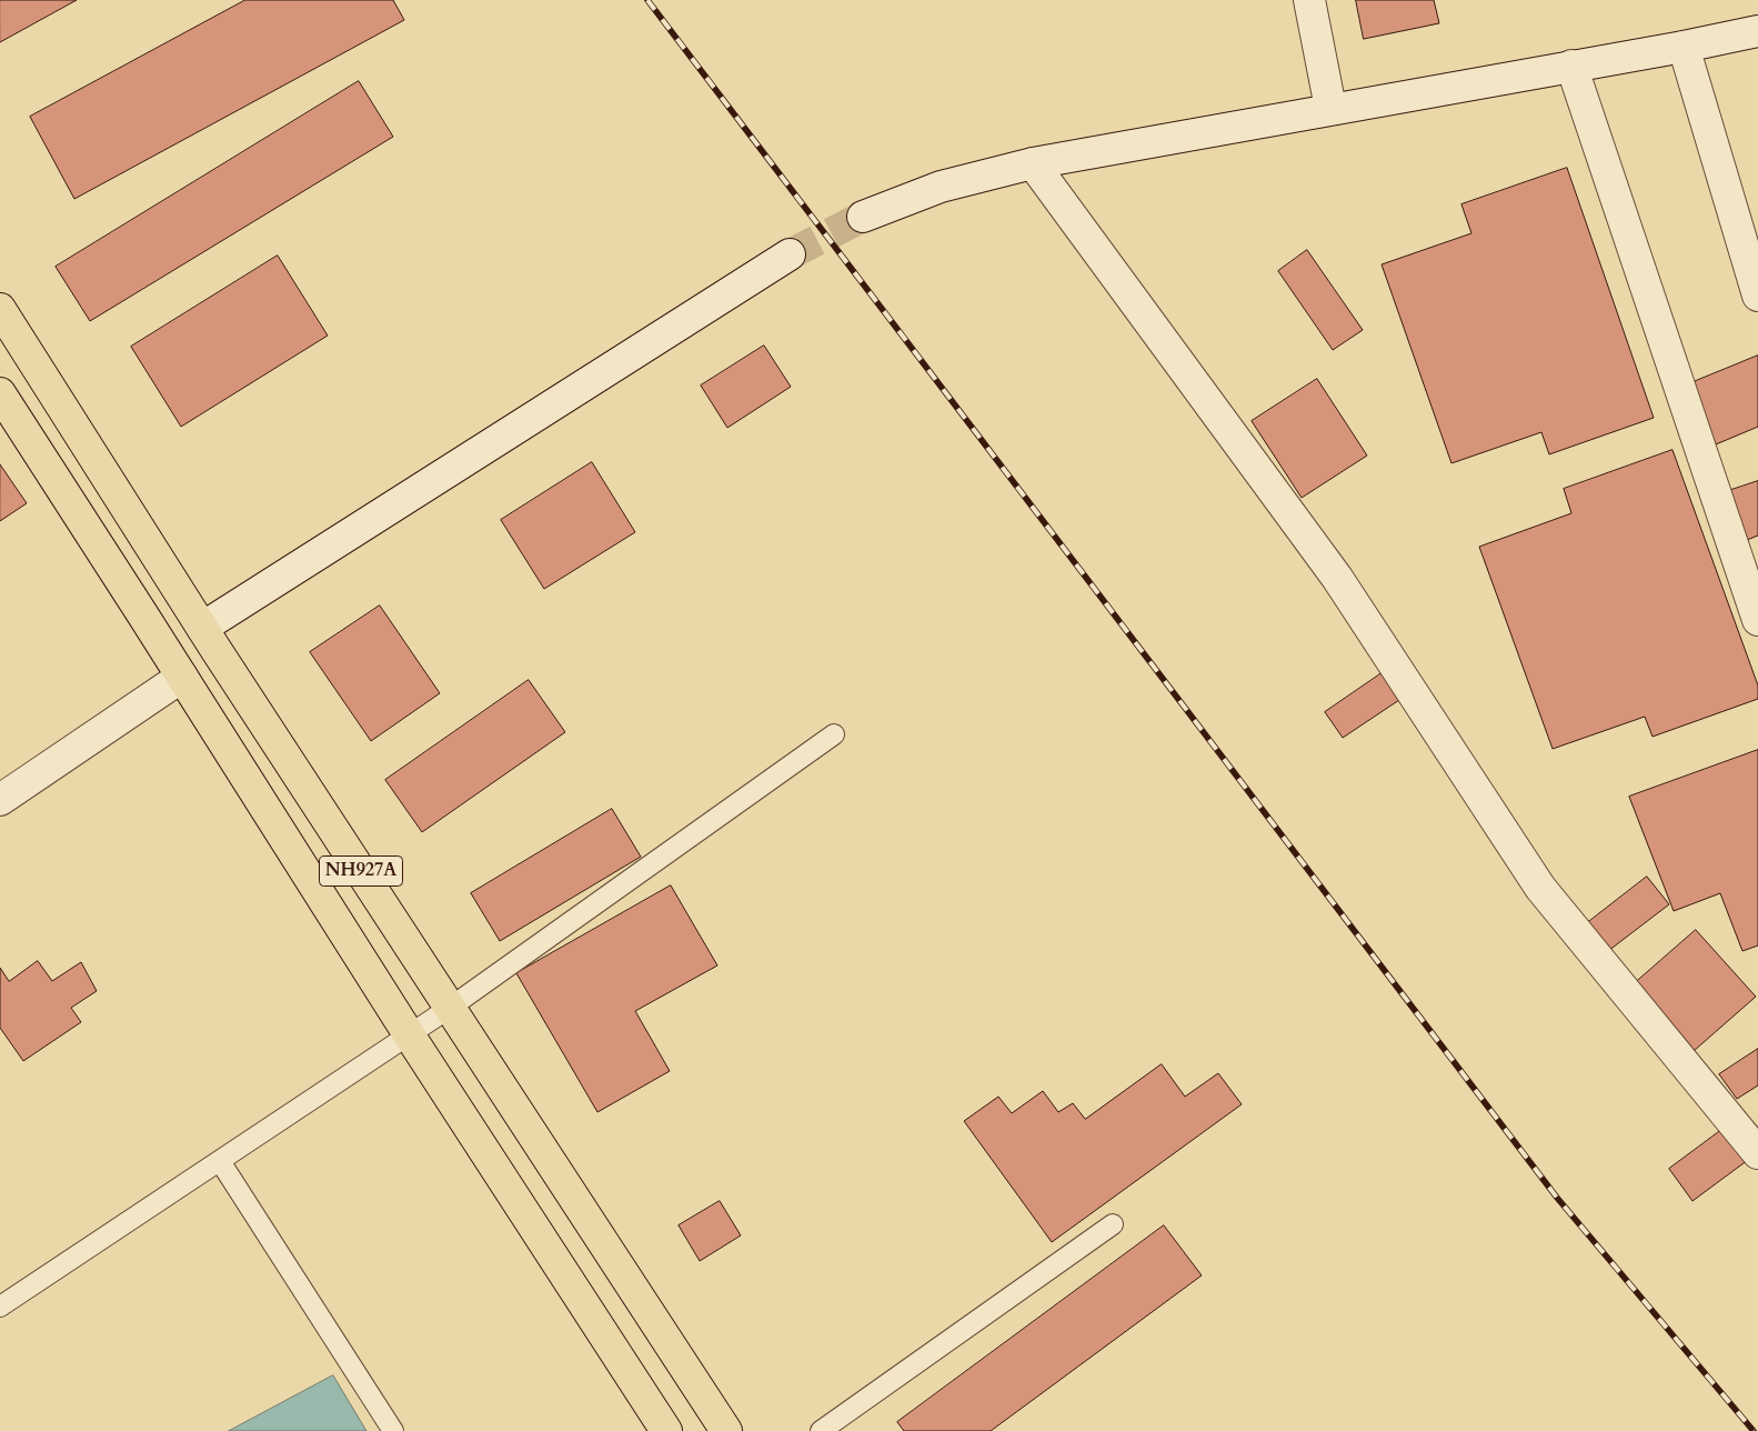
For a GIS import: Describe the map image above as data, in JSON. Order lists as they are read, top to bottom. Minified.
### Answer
{"streets":{"highway":["NH927A"]}}
